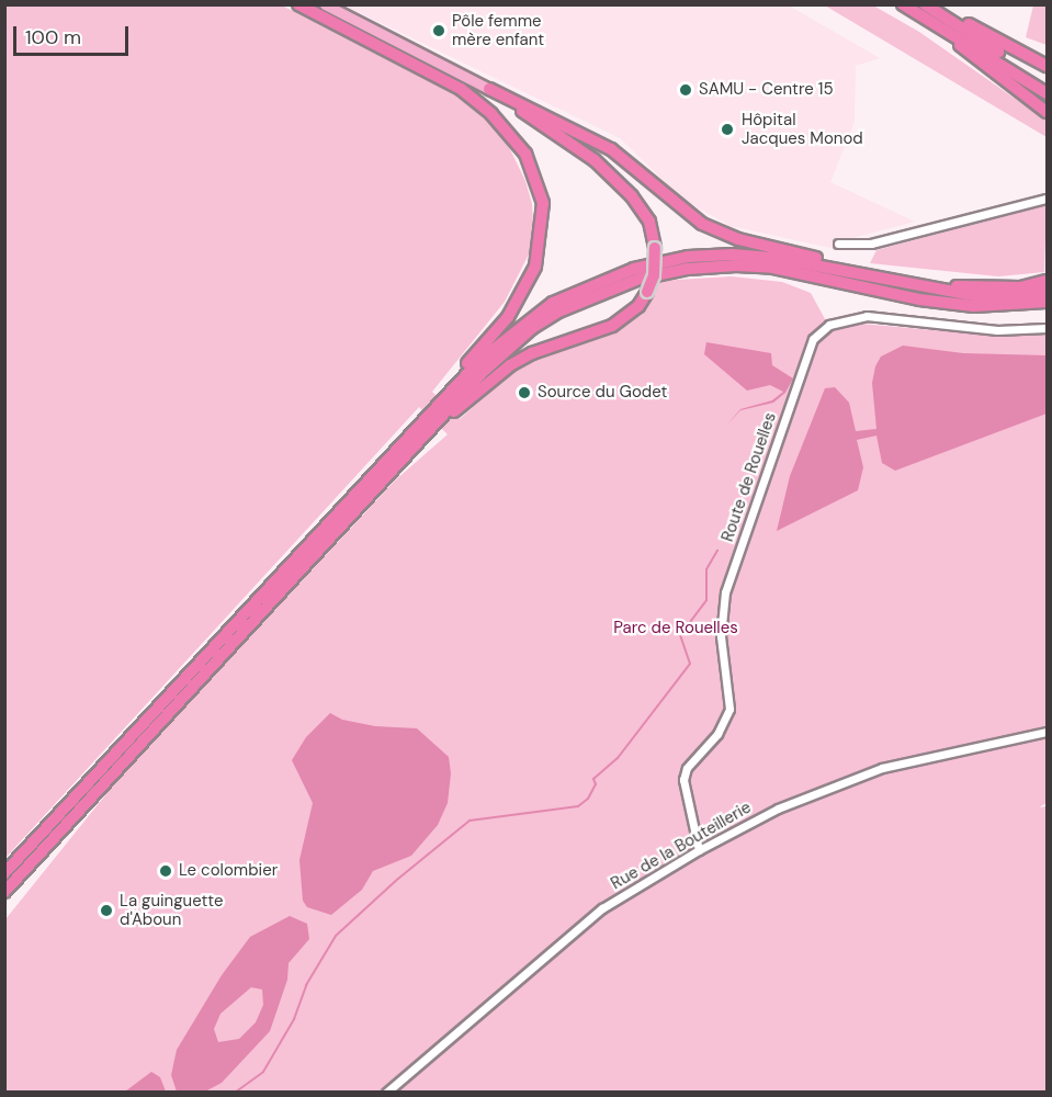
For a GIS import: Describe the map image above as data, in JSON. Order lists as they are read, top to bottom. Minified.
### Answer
{"streets":{"street":["Route de Rouelles","Rue de la Bouteillerie"]},"crossings":[["Route de Rouelles","Rue de la Bouteillerie"]],"parks":["Parc de Rouelles"],"places":["Pôle femme mère enfant","SAMU - Centre 15","Hôpital Jacques Monod","Source du Godet","Le colombier","La guinguette d'Aboun"],"scale_bar":"100 m"}
